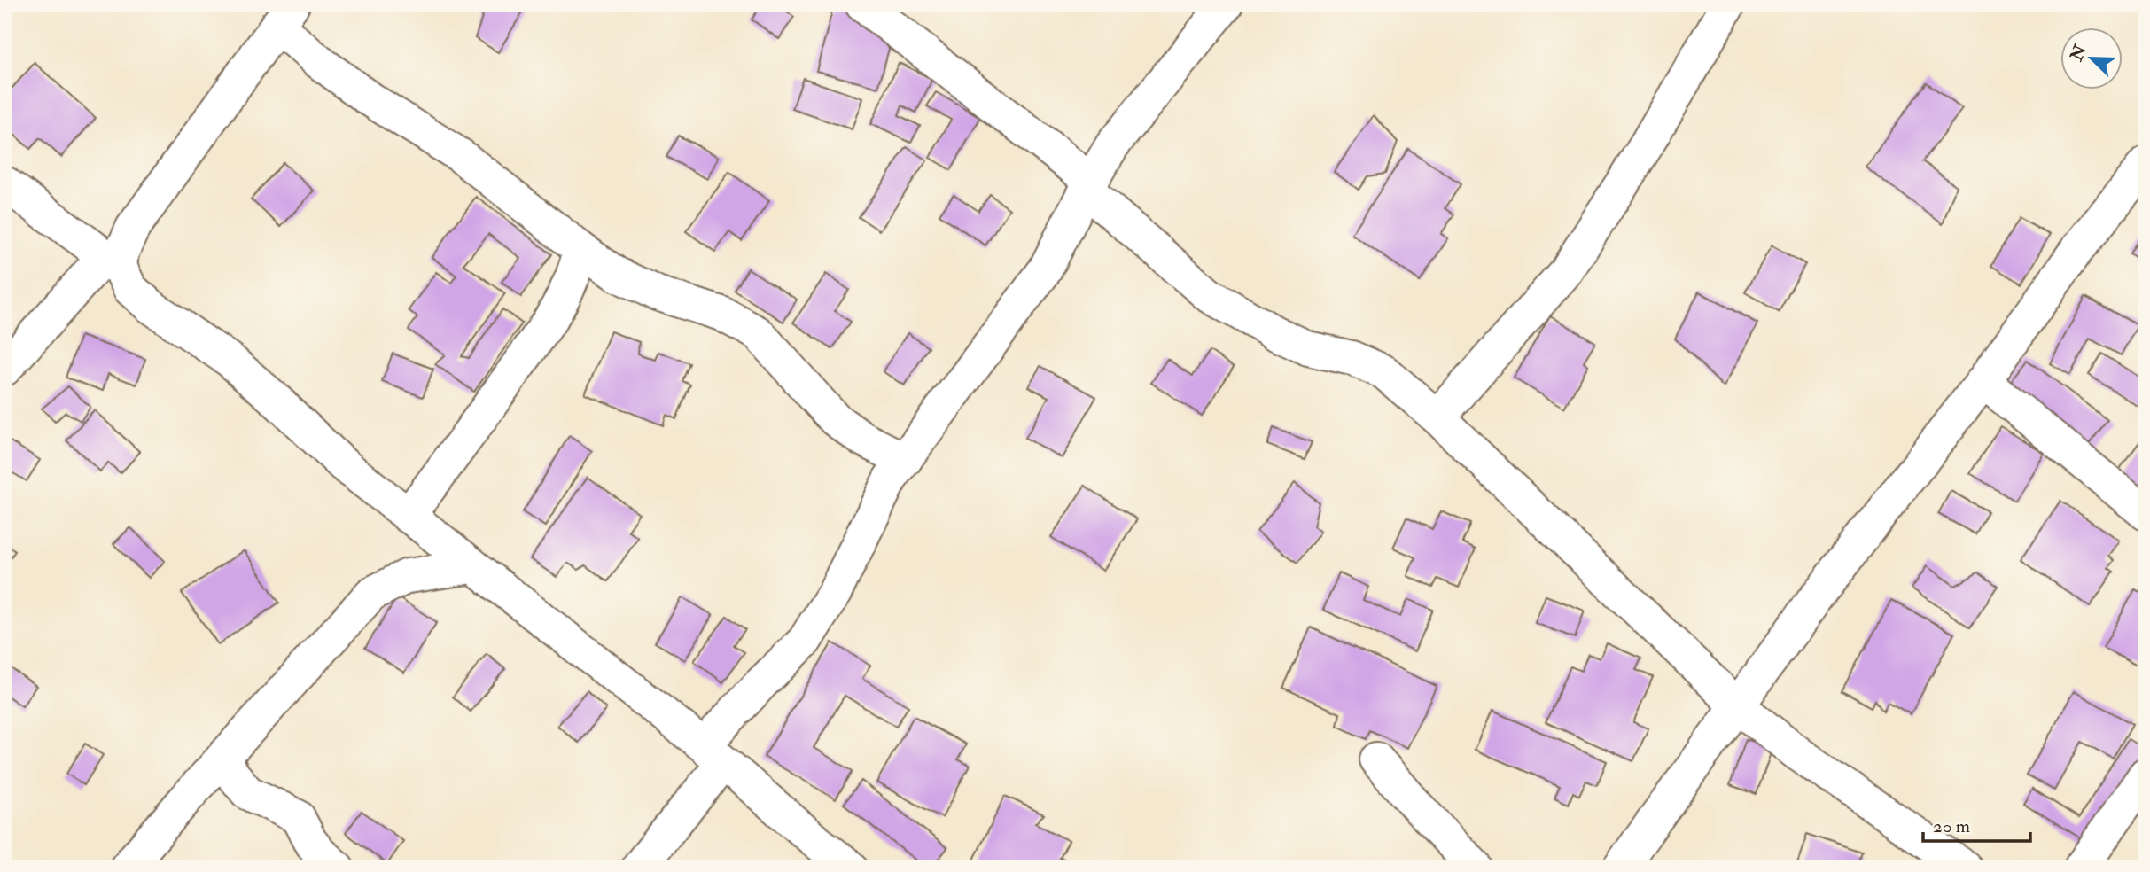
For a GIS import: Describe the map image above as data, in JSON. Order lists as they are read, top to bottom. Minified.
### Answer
{"scale_bar":"20 m","north":"top left"}
